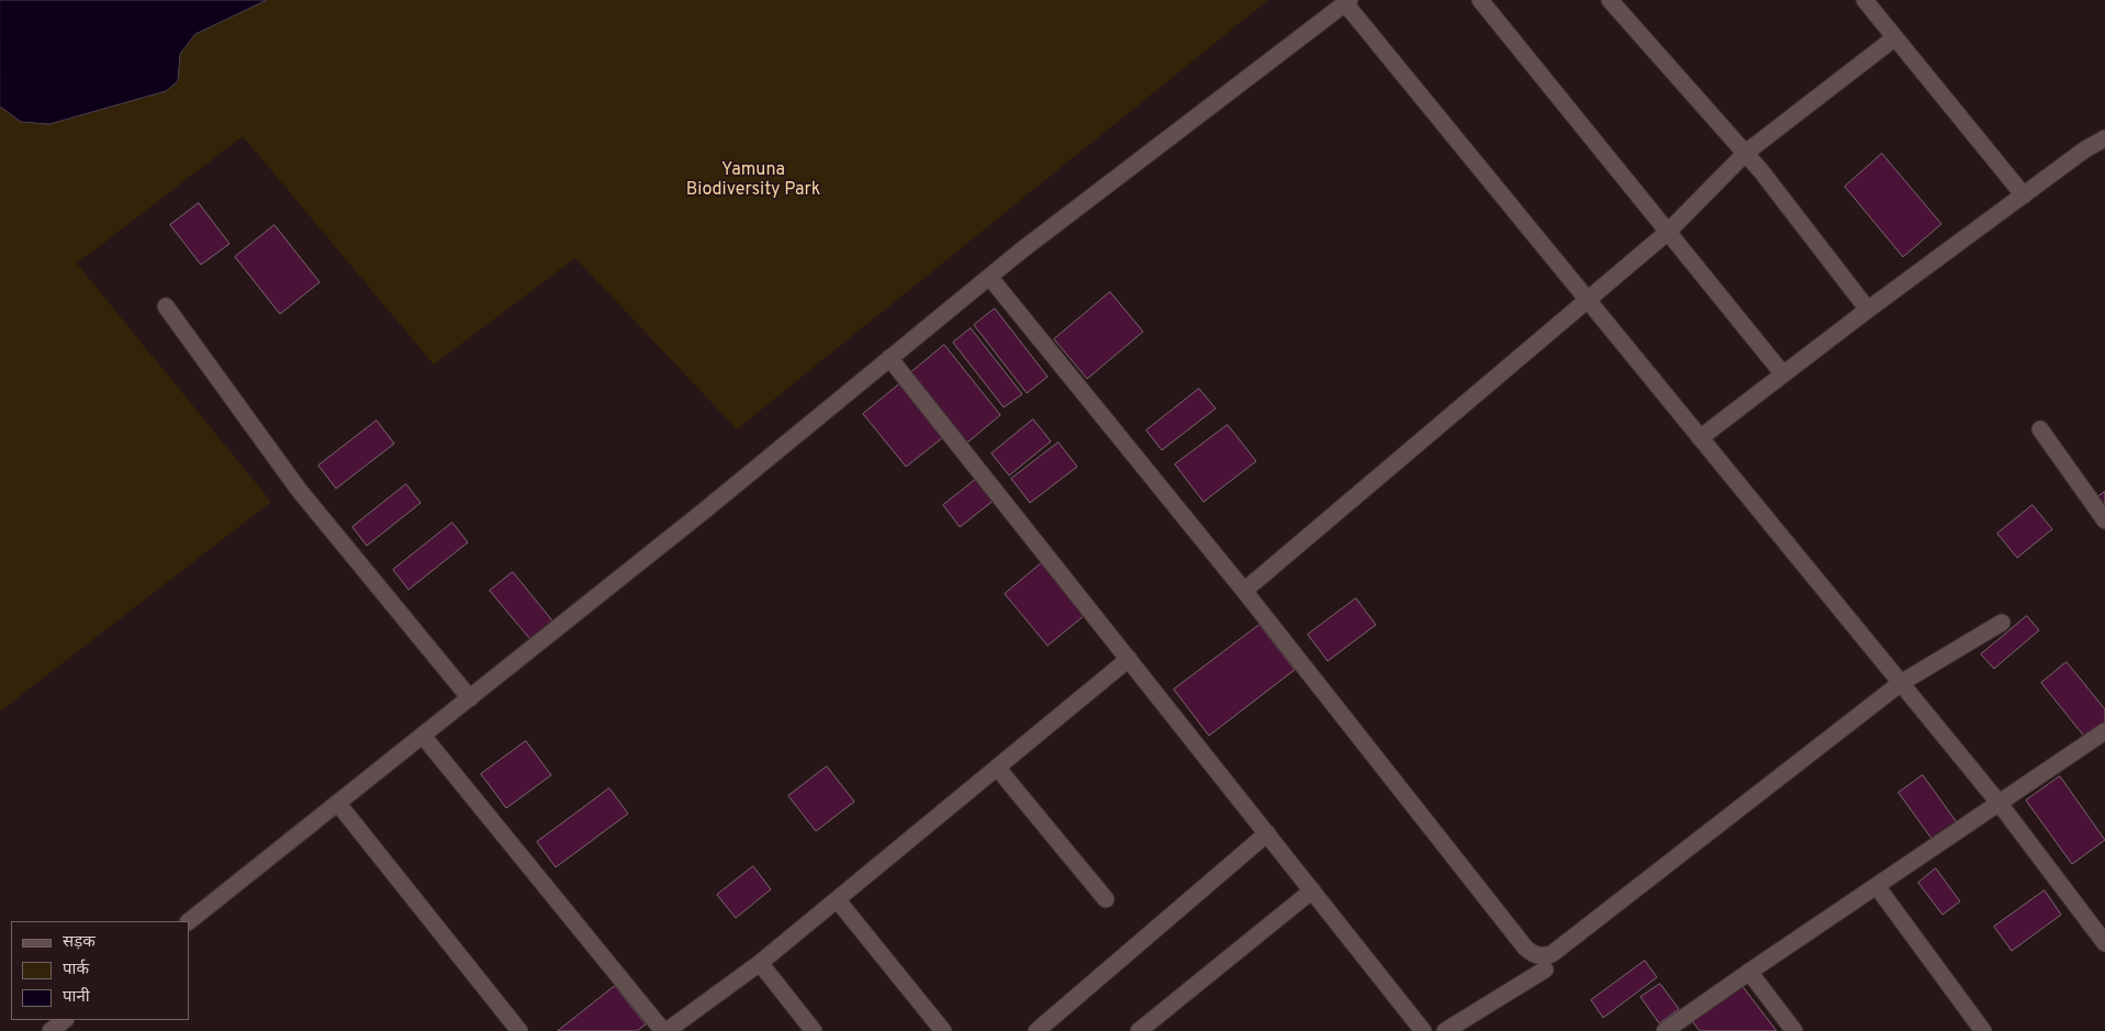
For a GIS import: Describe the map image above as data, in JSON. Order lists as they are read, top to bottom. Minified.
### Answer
{"parks":["Yamuna Biodiversity Park"],"legend":["सड़क","पार्क","पानी"]}
